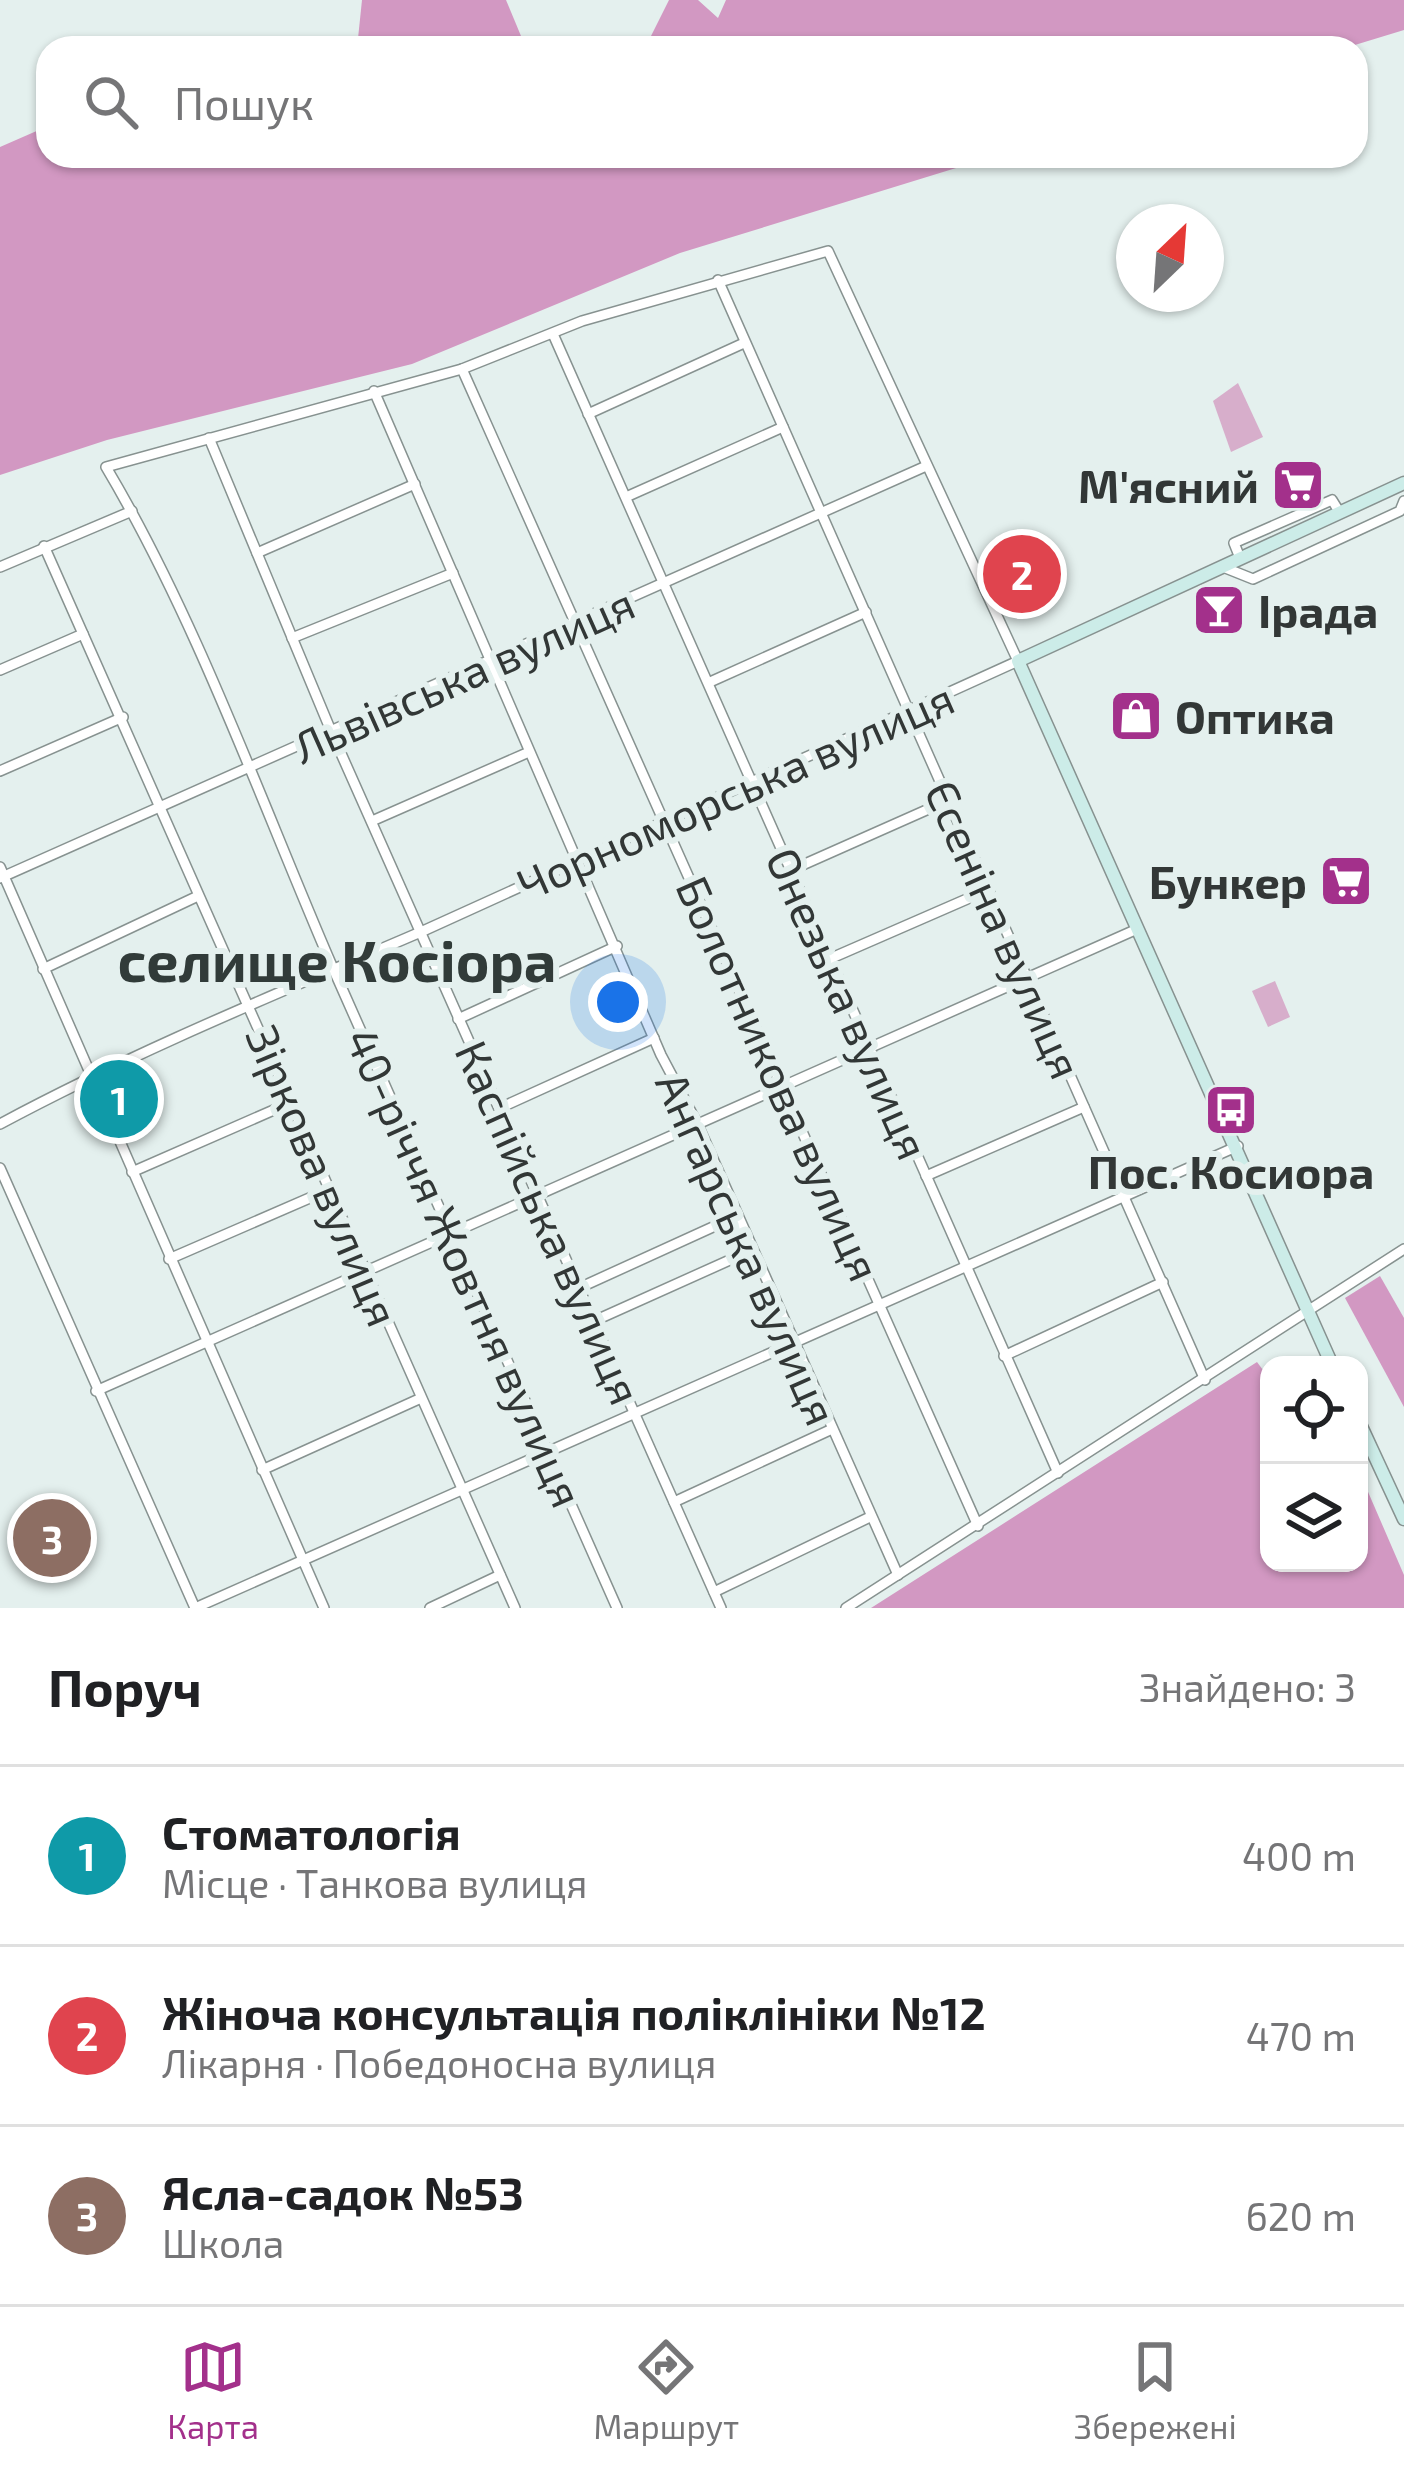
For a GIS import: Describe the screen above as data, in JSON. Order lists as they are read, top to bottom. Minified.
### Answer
{"streets":{"street":["Львівська вулиця","Чорноморська вулиця","Єсеніна вулиця","Онезька вулиця","Болотникова вулиця","Зіркова вулиця","Каспійська вулиця","Ангарська вулиця","40-річчя Жовтня вулиця"]},"crossings":[["Львівська вулиця","Єсеніна вулиця"],["Львівська вулиця","Онезька вулиця"],["Львівська вулиця","Болотникова вулиця"],["Львівська вулиця","Зіркова вулиця"],["Львівська вулиця","Каспійська вулиця"],["Львівська вулиця","Ангарська вулиця"],["Львівська вулиця","40-річчя Жовтня вулиця"],["Чорноморська вулиця","Єсеніна вулиця"],["Чорноморська вулиця","Онезька вулиця"],["Чорноморська вулиця","Болотникова вулиця"],["Чорноморська вулиця","Зіркова вулиця"],["Чорноморська вулиця","Каспійська вулиця"],["Чорноморська вулиця","Ангарська вулиця"],["Чорноморська вулиця","40-річчя Жовтня вулиця"],["Каспійська вулиця","40-річчя Жовтня вулиця"]],"districts":["селище Косіора"],"places":{"supermarket":["М'ясний","Бункер"],"bar":["Ірада"],"shop":["Оптика"],"bus stop":["Пос. Косиора"]},"north":"top right","page":{"search":"Пошук","pins":["2","1","3"],"heading":["Поруч","Знайдено: 3"],"list":[{"mark":"1","name":"Стоматологія","note":"Місце · Танкова вулиця","value":"400 m"},{"mark":"2","name":"Жіноча консультація поліклініки №12","note":"Лікарня · Победоносна вулиця","value":"470 m"},{"mark":"3","name":"Ясла-садок №53","note":"Школа","value":"620 m"}],"nav":["Карта","Маршрут","Збережені"]}}
